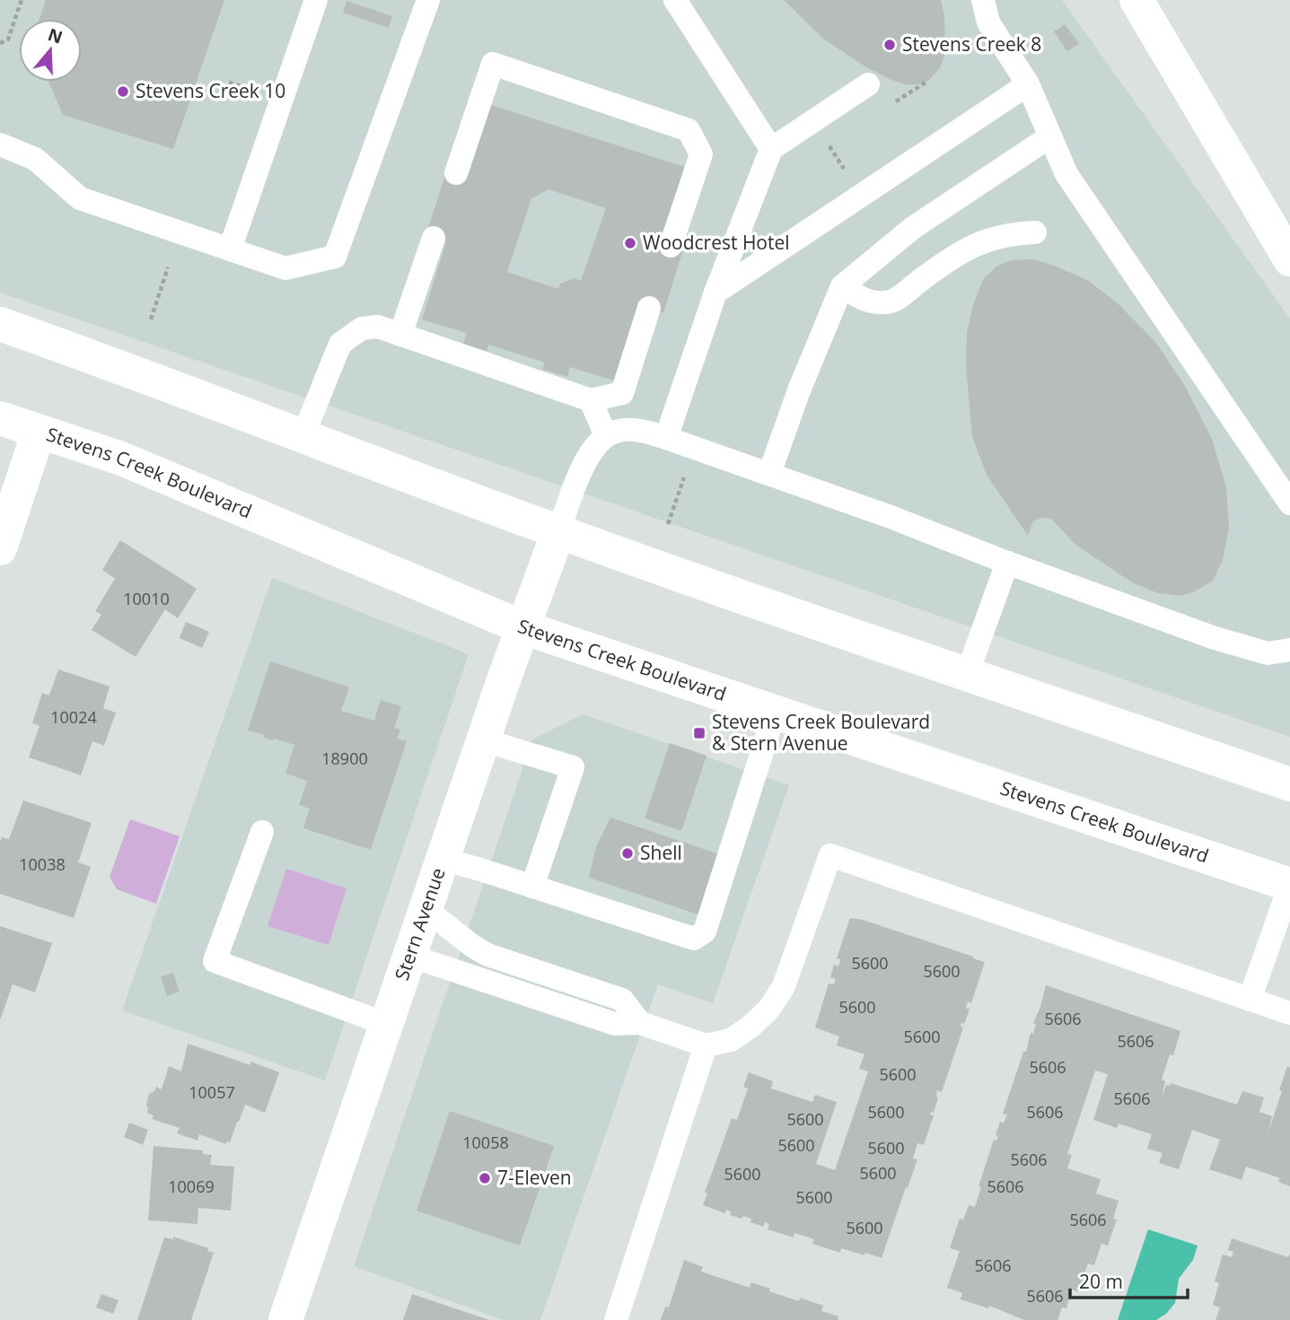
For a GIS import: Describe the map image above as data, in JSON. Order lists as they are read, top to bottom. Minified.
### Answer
{"streets":{"main road":["Stevens Creek Boulevard","Stern Avenue"]},"crossings":[["Stevens Creek Boulevard","Stern Avenue"]],"places":{"other":["Stevens Creek 8","Stevens Creek 10","Woodcrest Hotel","Shell","7-Eleven"],"transit":["Stevens Creek Boulevard & Stern Avenue"]},"house_numbers":["10010","10024","18900","10038","5600","5600","5600","5606","5600","5606","5606","5600","10057","5606","5600","5606","5600","10058","5600","5600","5606","5600","5600","10069","5606","5600","5606","5600","5606","5606"],"scale_bar":"20 m","north":"top"}
